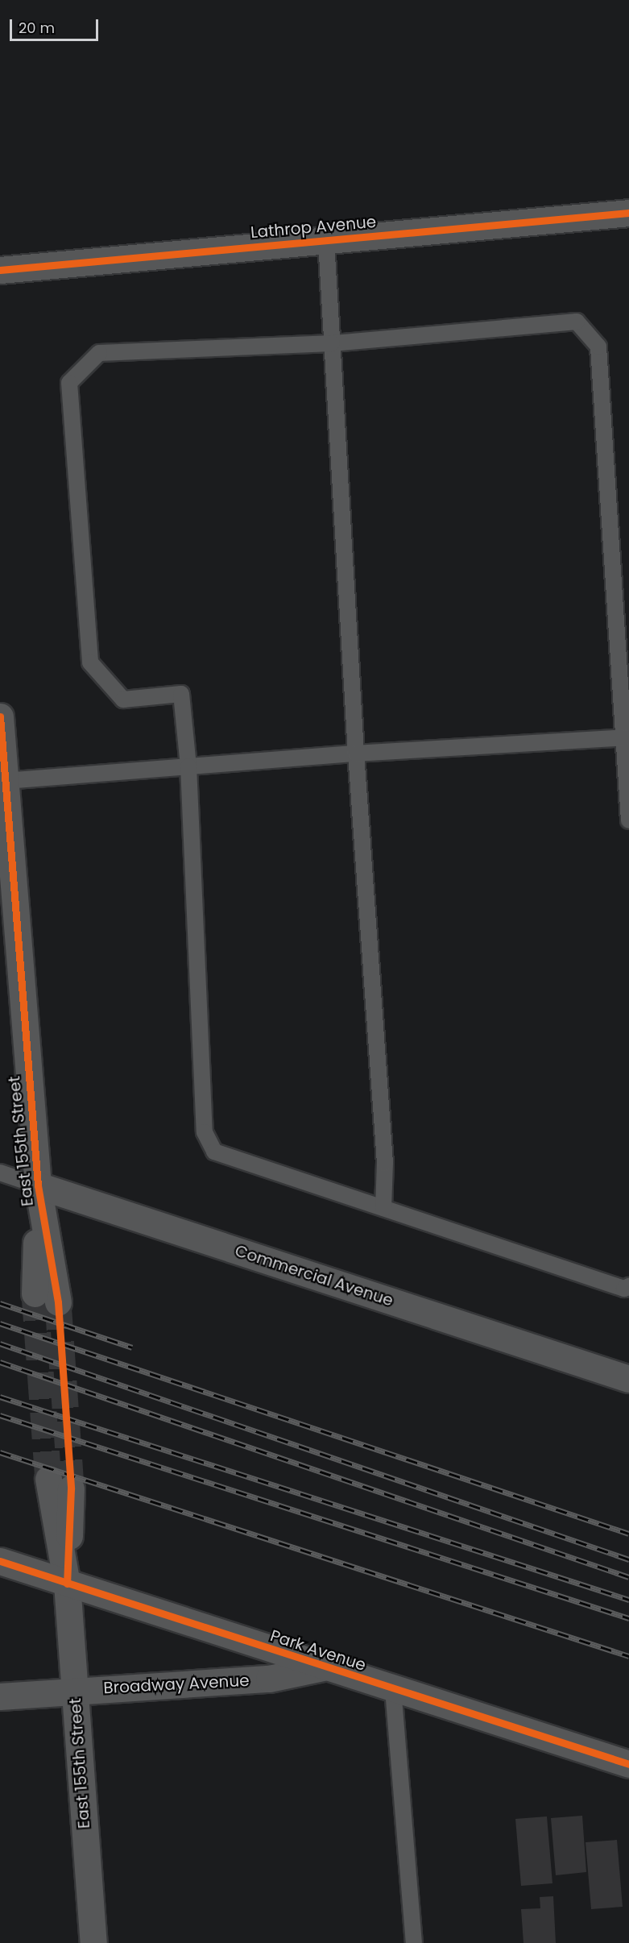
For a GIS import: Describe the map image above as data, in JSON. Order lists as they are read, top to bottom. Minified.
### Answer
{"streets":{"street":["Lathrop Avenue","East 155th Street","Commercial Avenue","Park Avenue","Broadway Avenue"]},"crossings":[["East 155th Street","Commercial Avenue"],["East 155th Street","Park Avenue"],["East 155th Street","Broadway Avenue"],["Park Avenue","Broadway Avenue"]],"scale_bar":"20 m"}
